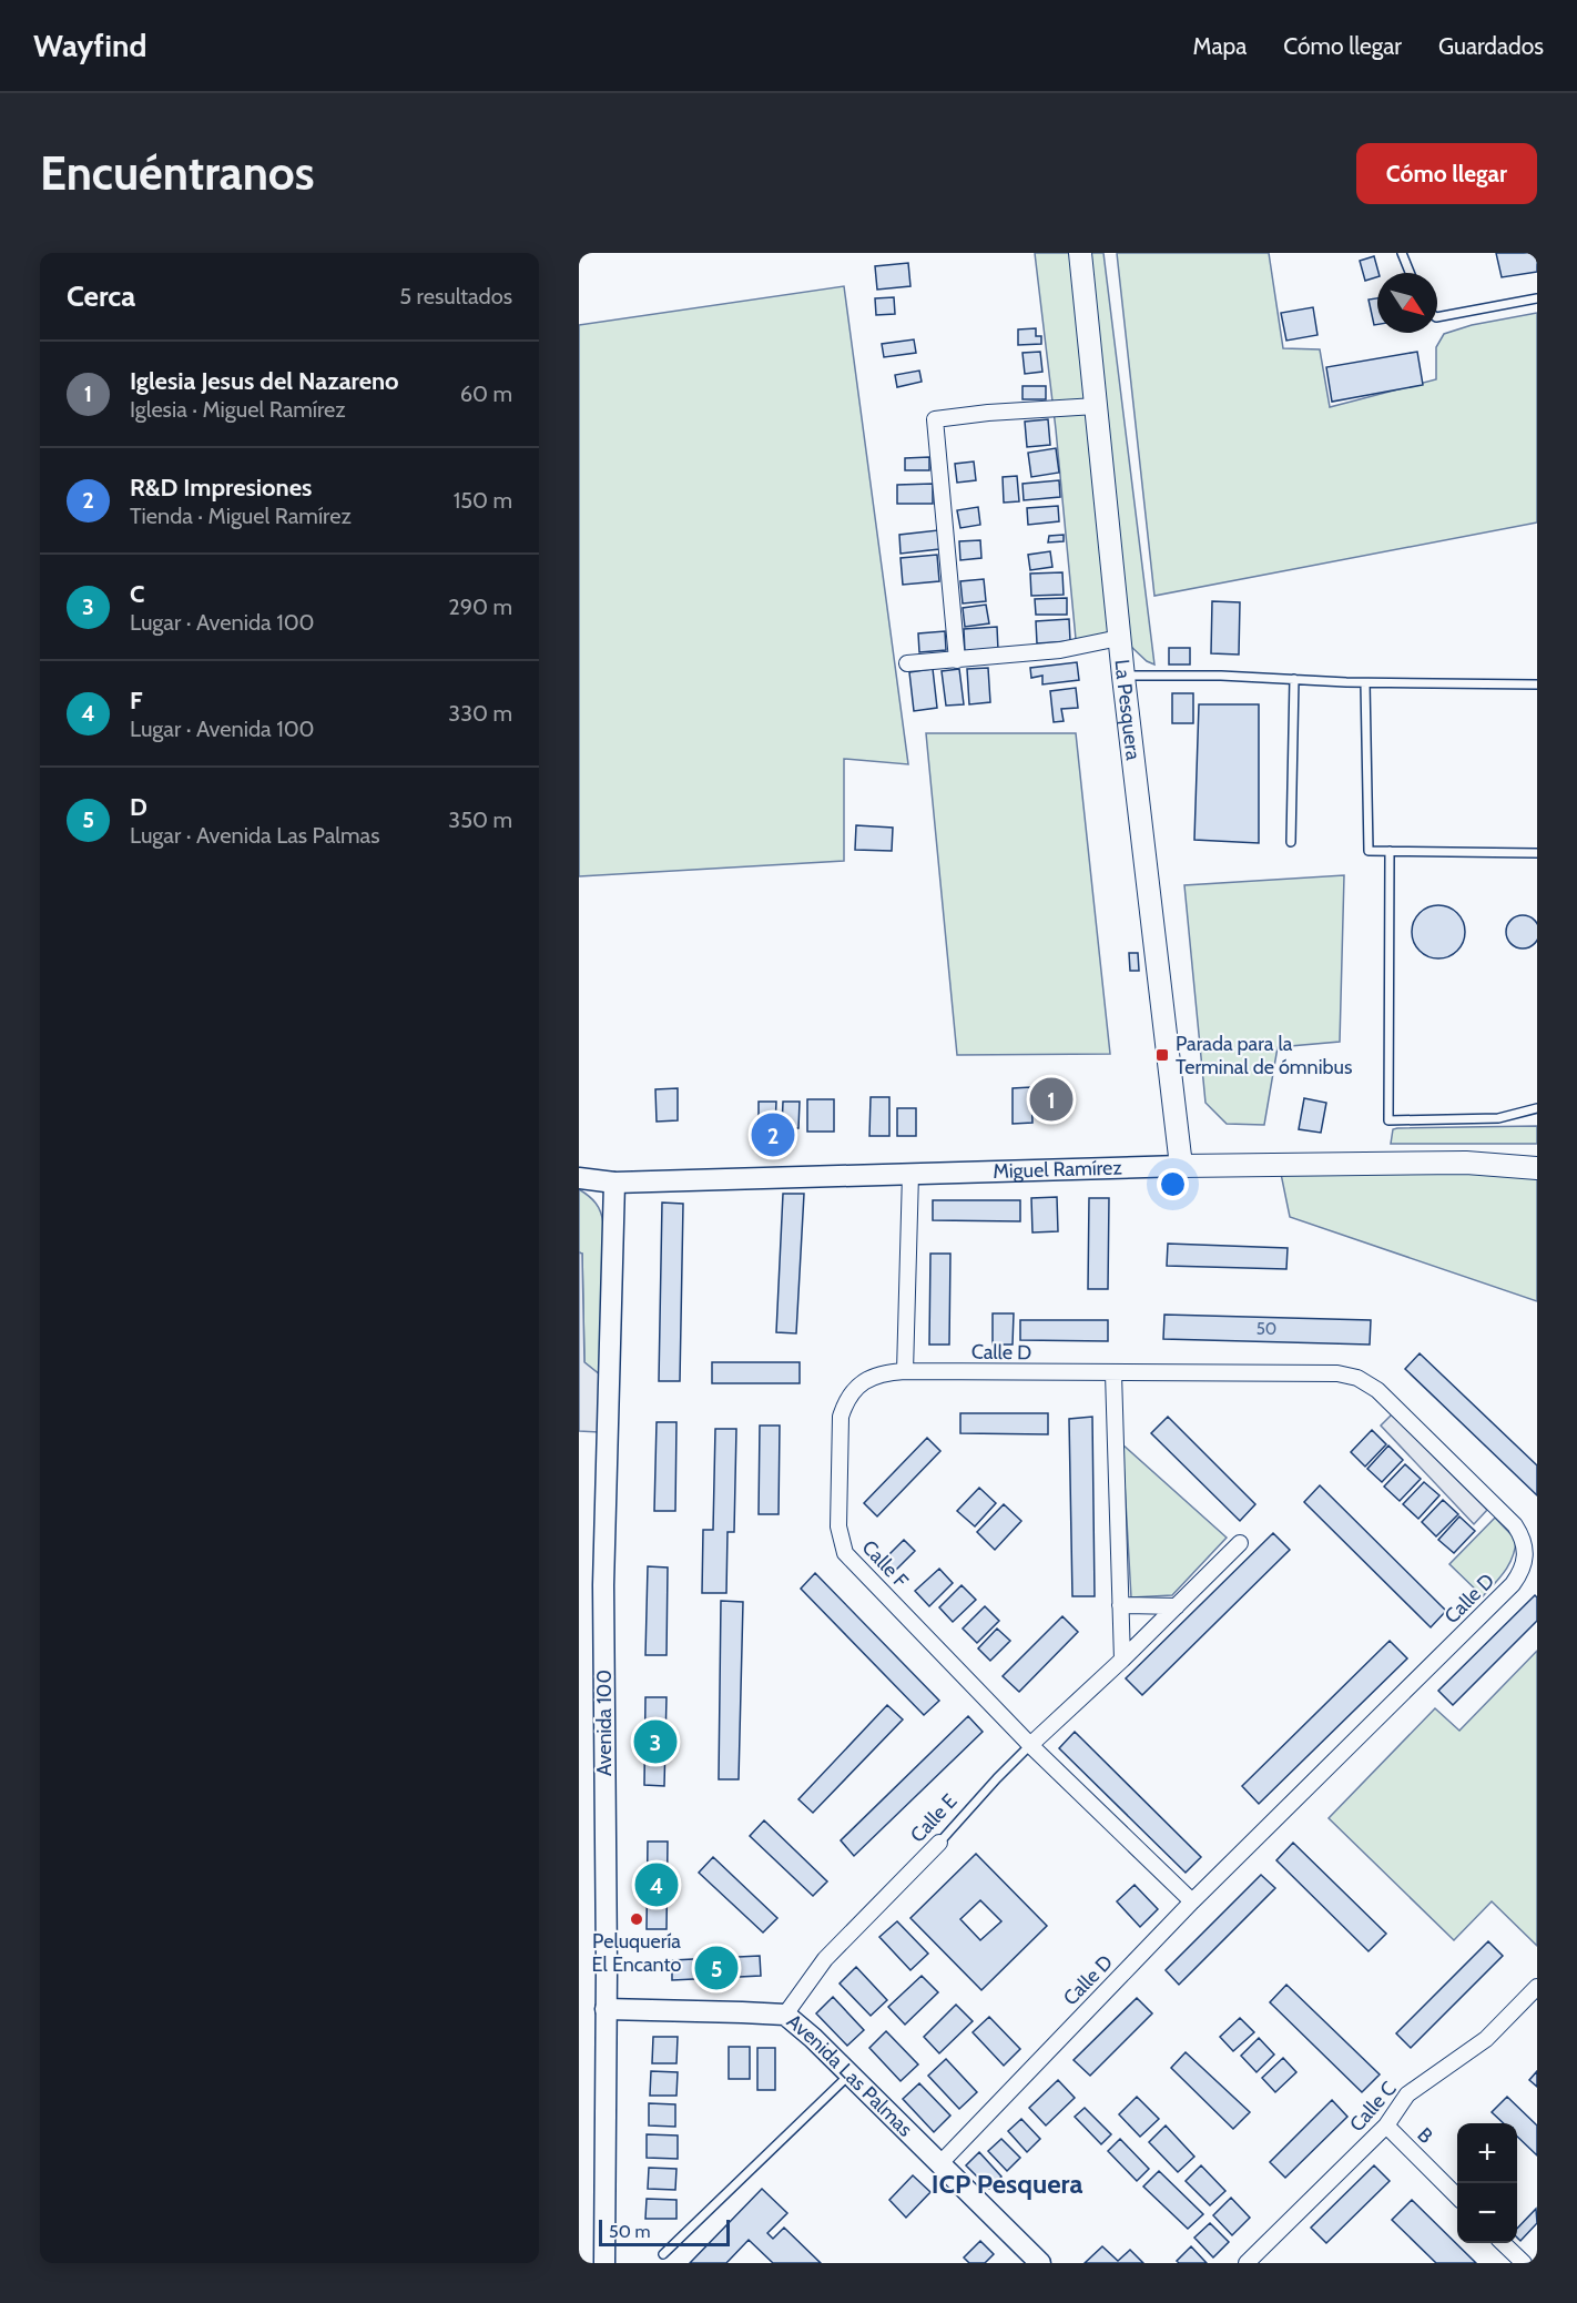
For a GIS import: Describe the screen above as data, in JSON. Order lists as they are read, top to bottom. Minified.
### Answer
{"streets":{"main road":["La Pesquera","Miguel Ramírez"],"street":["Calle D","Calle F","Avenida 100","Calle E","Avenida Las Palmas","Calle C","B"]},"crossings":[["La Pesquera","Miguel Ramírez"],["Miguel Ramírez","Avenida 100"],["Calle D","Calle F"],["Calle D","Avenida Las Palmas"],["Calle F","Calle E"],["Avenida 100","Avenida Las Palmas"],["Calle E","Avenida Las Palmas"],["Calle C","B"]],"districts":["ICP Pesquera"],"places":{"transit":["Parada para la Terminal de ómnibus"],"other":["Peluquería El Encanto"]},"house_numbers":["50"],"scale_bar":"50 m","north":"bottom right","page":{"header":"Wayfind","nav":["Mapa","Cómo llegar","Guardados"],"buttons":"Cómo llegar","title":"Encuéntranos","heading":["Cerca","5 resultados"],"list":[{"mark":"1","name":"Iglesia Jesus del Nazareno","note":"Iglesia · Miguel Ramírez","value":"60 m"},{"mark":"2","name":"R&D Impresiones","note":"Tienda · Miguel Ramírez","value":"150 m"},{"mark":"3","name":"C","note":"Lugar · Avenida 100","value":"290 m"},{"mark":"4","name":"F","note":"Lugar · Avenida 100","value":"330 m"},{"mark":"5","name":"D","note":"Lugar · Avenida Las Palmas","value":"350 m"}],"pins":["1","2","3","4","5"],"map_buttons":["+","−"],"scale":"50 m"}}
